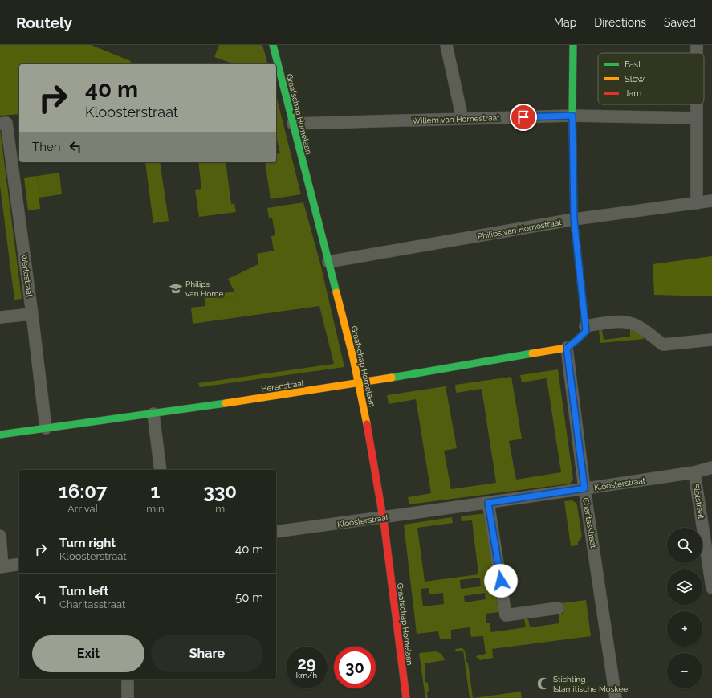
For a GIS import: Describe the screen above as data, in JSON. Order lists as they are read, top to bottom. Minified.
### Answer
{"streets":{"street":["Graafschap Hornelaan","Willem van Hornestraat","Philips van Hornestraat","Wertastraat","Herenstraat","Kloosterstraat","Slotstraat","Charitasstraat"]},"crossings":[["Graafschap Hornelaan","Willem van Hornestraat"],["Graafschap Hornelaan","Philips van Hornestraat"],["Graafschap Hornelaan","Herenstraat"],["Graafschap Hornelaan","Kloosterstraat"],["Wertastraat","Herenstraat"],["Herenstraat","Charitasstraat"],["Kloosterstraat","Slotstraat"],["Kloosterstraat","Charitasstraat"]],"places":{"school or university":["Philips van Horne"],"mosque":["Stichting Islamitische Moskee"]},"legend":["Fast","Slow","Jam"],"page":{"header":"Routely","nav":["Map","Directions","Saved"],"turn":["40 m","Kloosterstraat"],"then":"Then","eta":["16:07","Arrival","1","min","330","m"],"list":[{"name":"Turn right","note":"Kloosterstraat","value":"40 m"},{"name":"Turn left","note":"Charitasstraat","value":"50 m"}],"map_buttons":["+","−"],"buttons":["Exit","Share"],"speed":"29 km/h","limit":"30"}}
